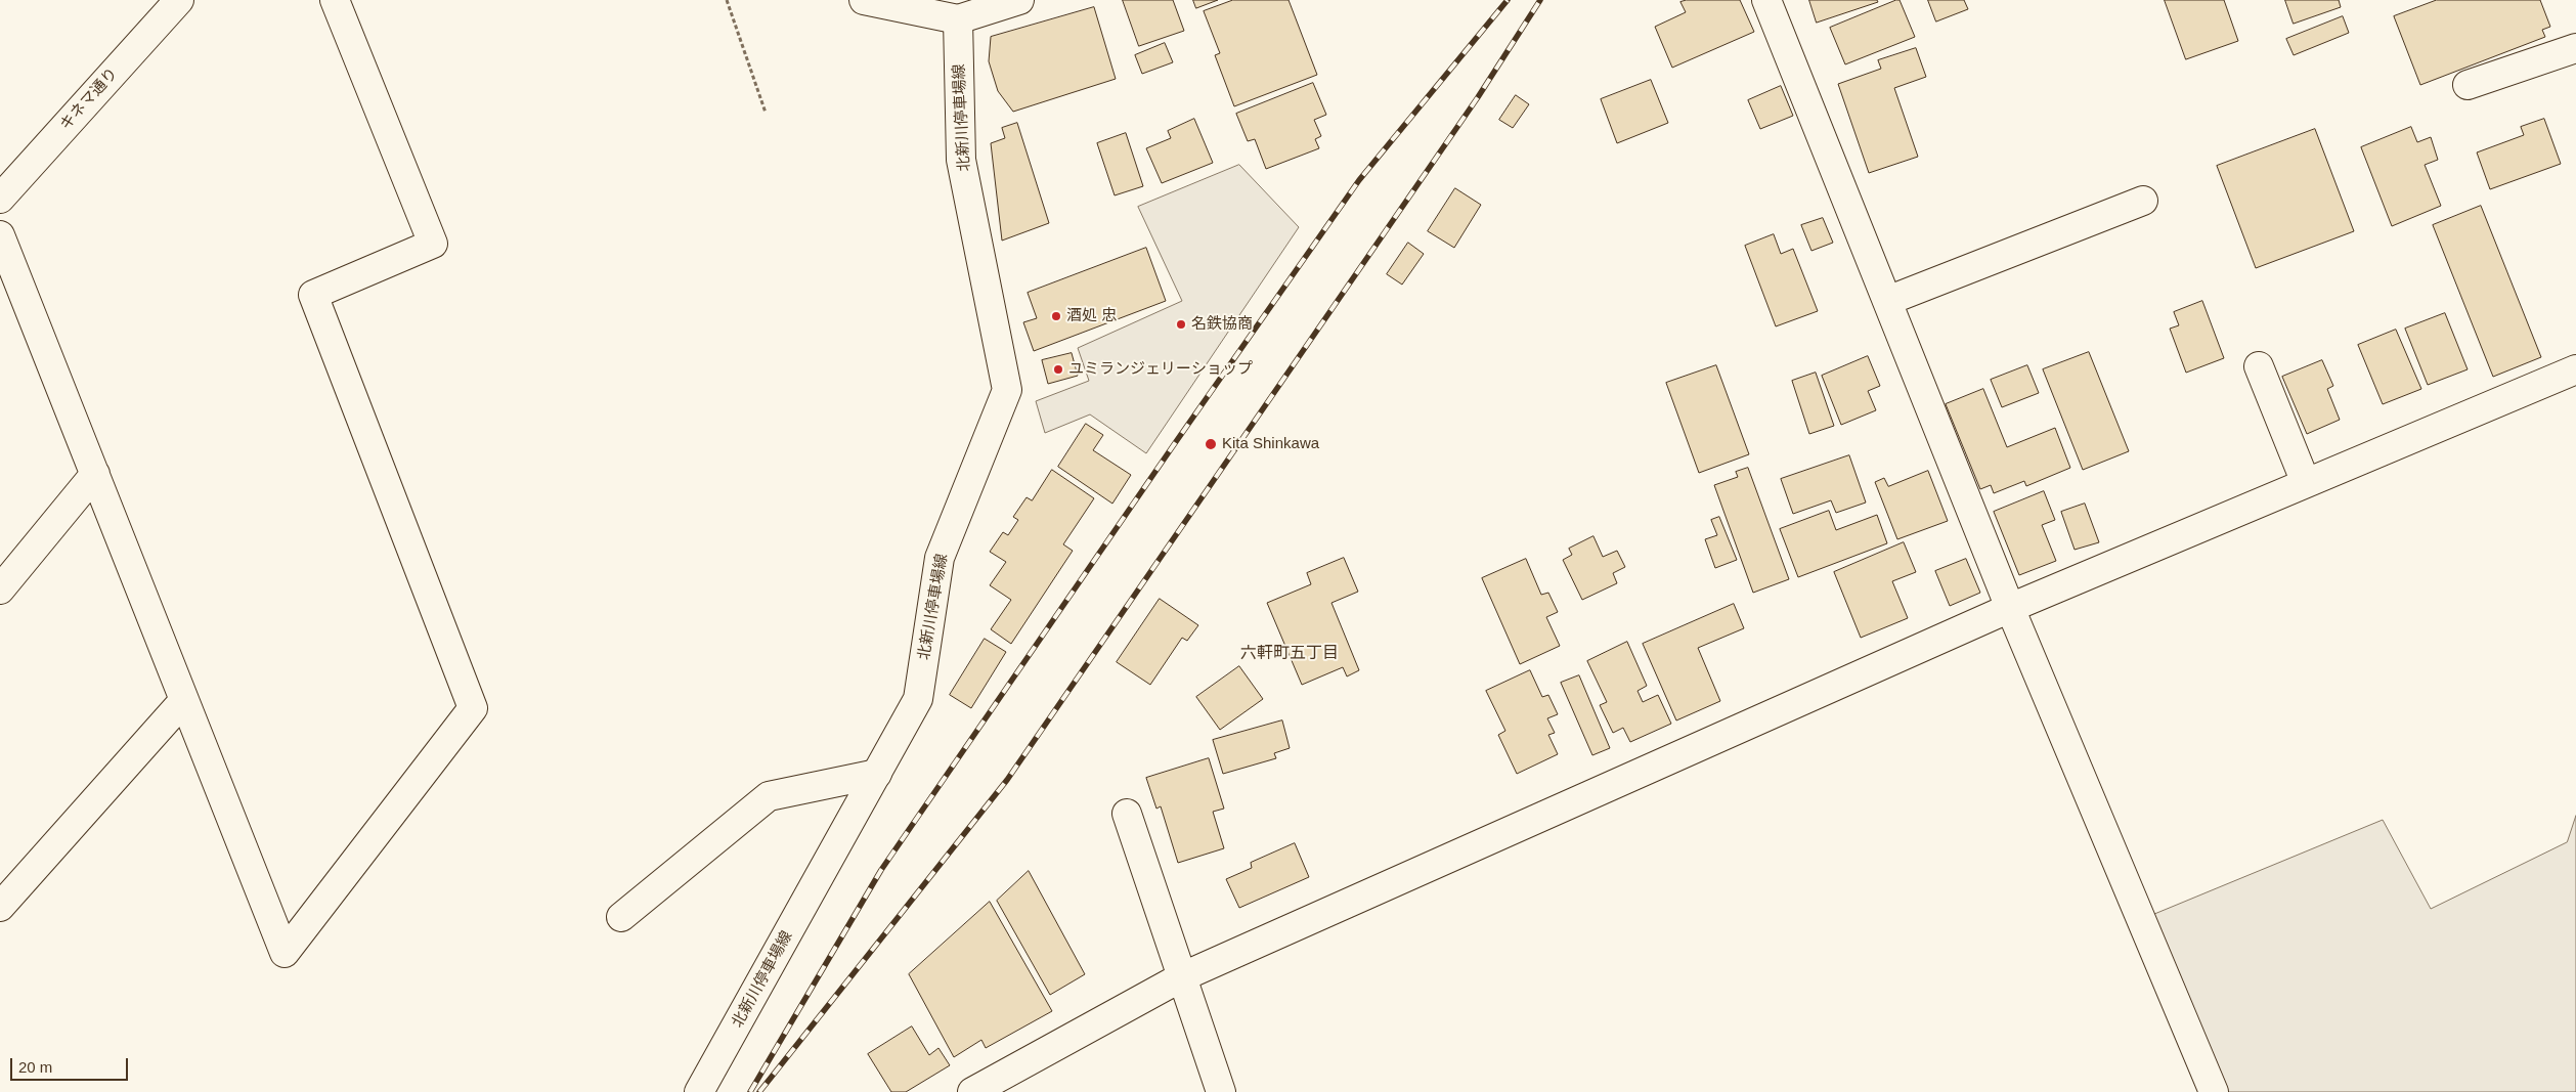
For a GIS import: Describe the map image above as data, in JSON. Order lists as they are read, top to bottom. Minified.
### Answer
{"streets":{"street":["キネマ通り","北新川停車場線"]},"districts":["六軒町五丁目"],"places":["酒処 忠","名鉄協商","ユミランジェリーショップ","Kita Shinkawa"],"scale_bar":"20 m"}
